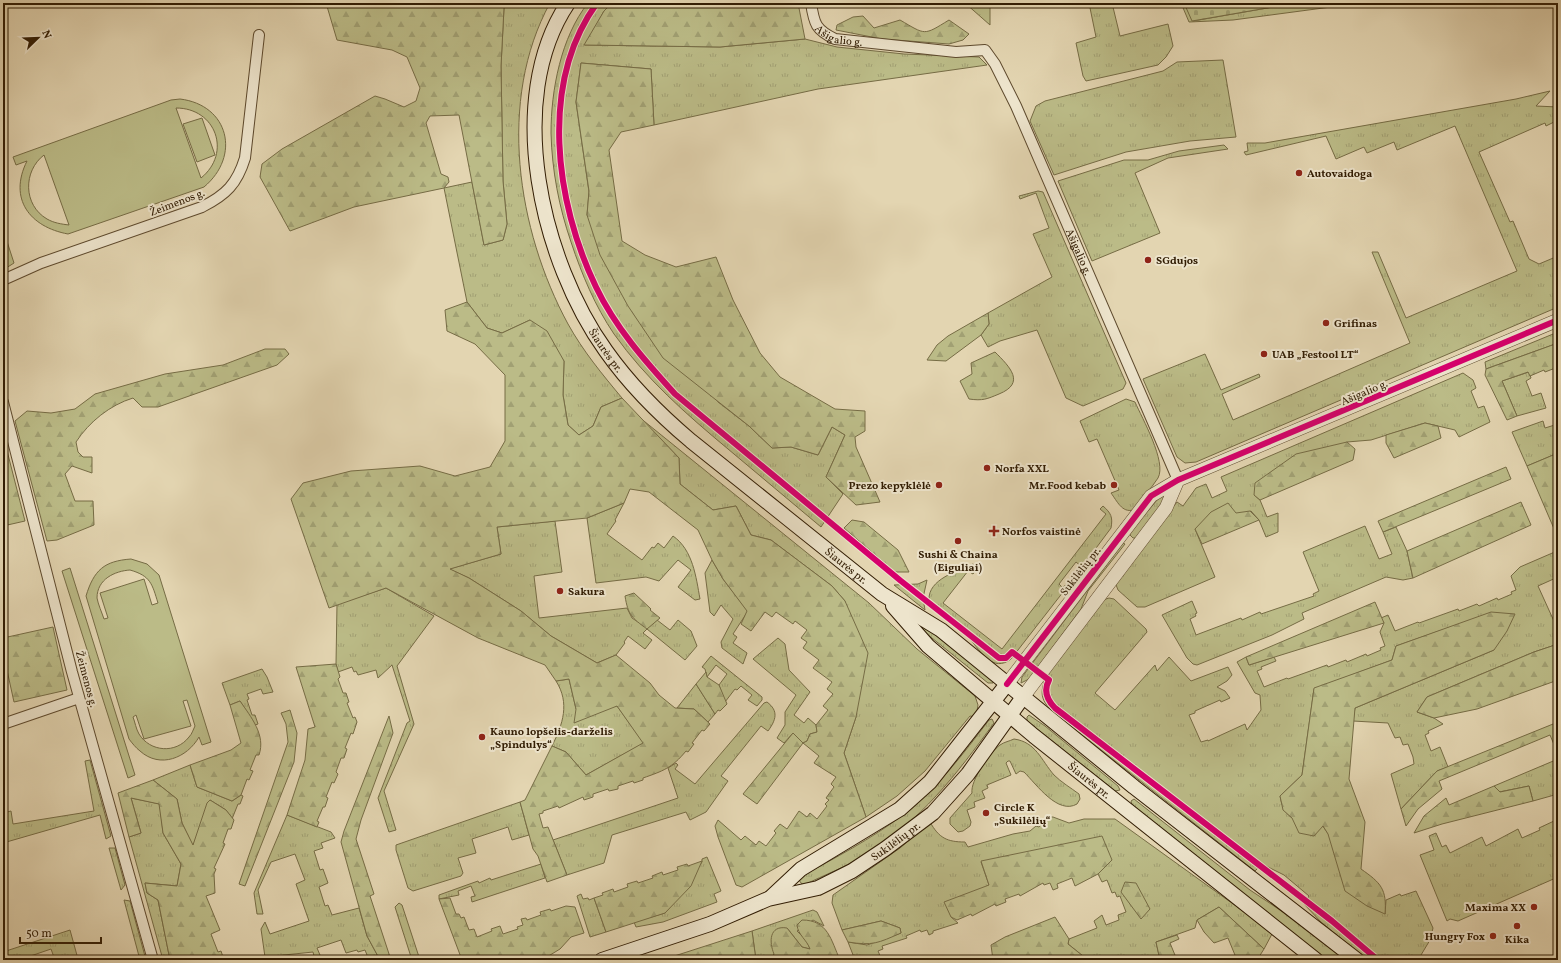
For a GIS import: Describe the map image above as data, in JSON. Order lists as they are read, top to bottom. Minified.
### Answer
{"streets":{"main road":["Šiaurės pr.","Sukilėlių pr."],"street":["Ašigalio g.","Žeimenos g."]},"crossings":[["Ašigalio g.","Sukilėlių pr."],["Šiaurės pr.","Sukilėlių pr."]],"places":{"other":["Autovaidoga","SGdujos","Grifinas","UAB „Festool LT“","Norfa XXL","Prezo kepyklėlė","Mr.Food kebab","Sushi & Chaina (Eiguliai)","Sakura","Kauno lopšelis-darželis „Spindulys“","Circle K „Sukilėlių“","Maxima XX","Kika","Hungry Fox"],"health":["Norfos vaistinė"]},"scale_bar":"50 m","north":"top right"}
